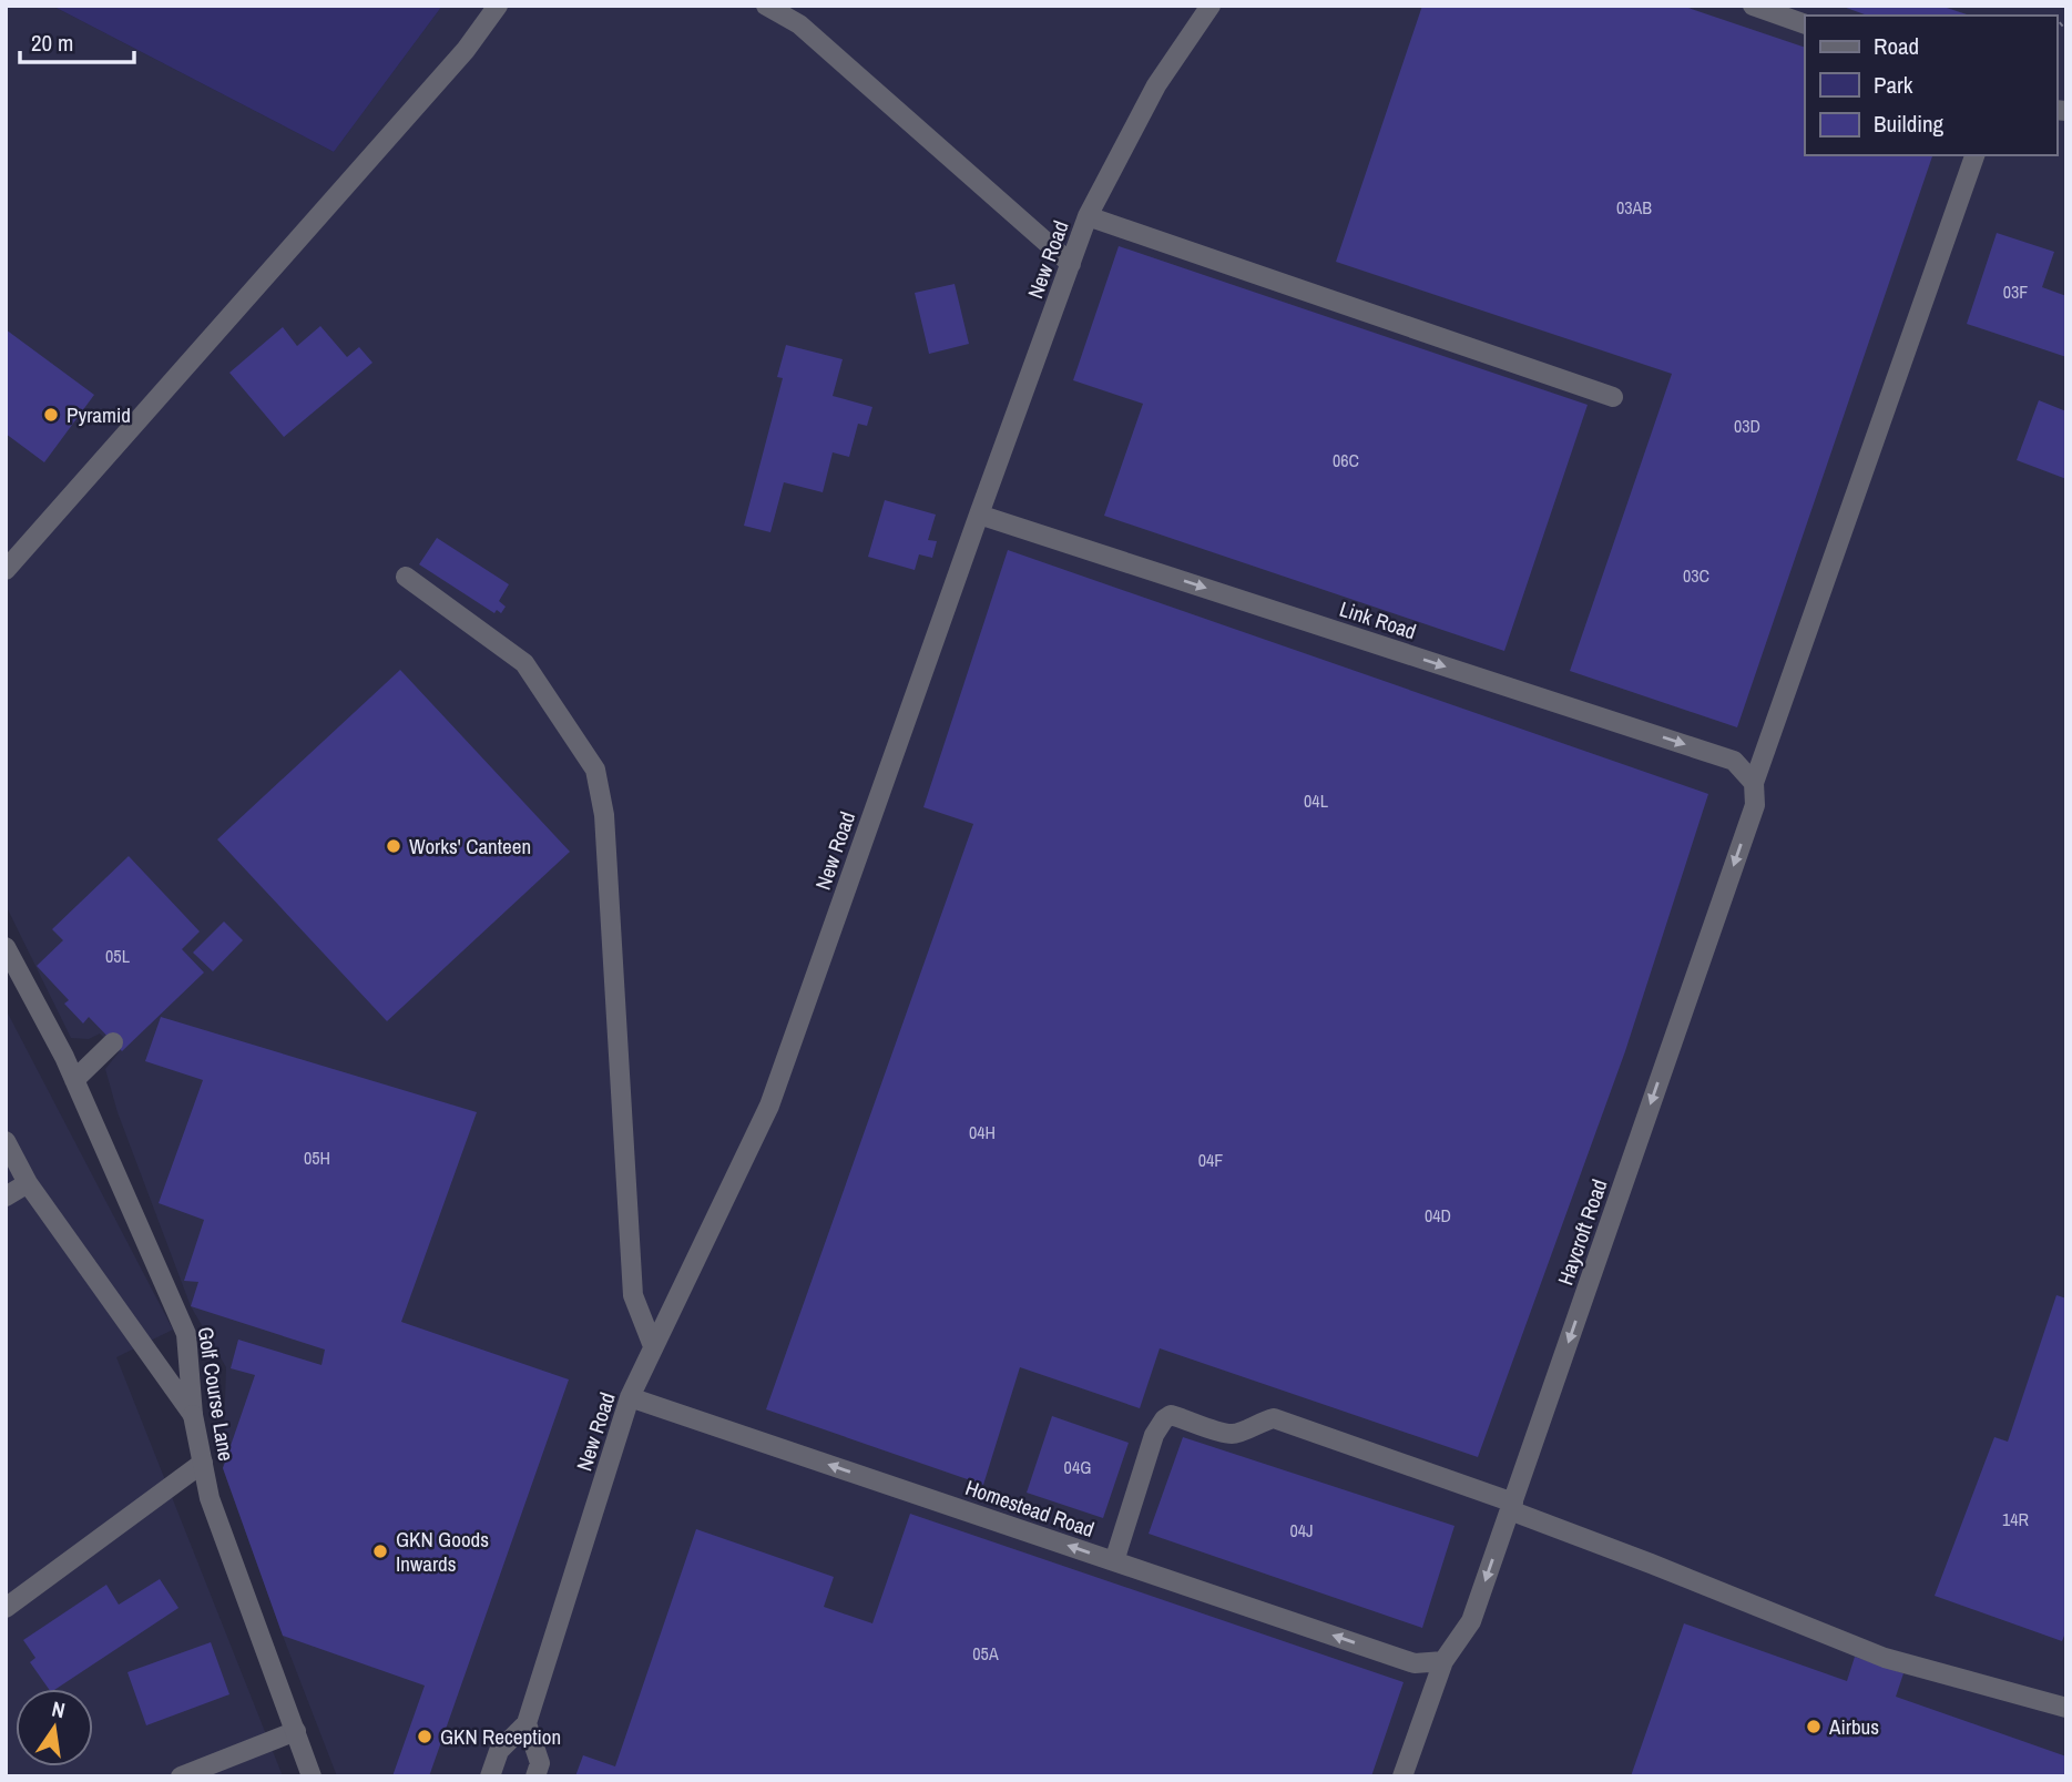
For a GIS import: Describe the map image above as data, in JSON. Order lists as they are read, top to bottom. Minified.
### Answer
{"streets":{"street":["New Road","Link Road","Haycroft Road","Golf Course Lane","Homestead Road"]},"crossings":[["New Road","Link Road"],["New Road","Homestead Road"],["Link Road","Haycroft Road"],["Haycroft Road","Homestead Road"]],"one_way":["Link Road","Haycroft Road","Homestead Road"],"places":["Pyramid","Works' Canteen","GKN Goods Inwards","Airbus","GKN Reception"],"house_numbers":["03AB","03F","03D","06C","03C","04L","05L","04H","05H","04F","04D","04G","14R","04J","05A"],"legend":["Road","Park","Building"],"scale_bar":"20 m","north":"top"}
